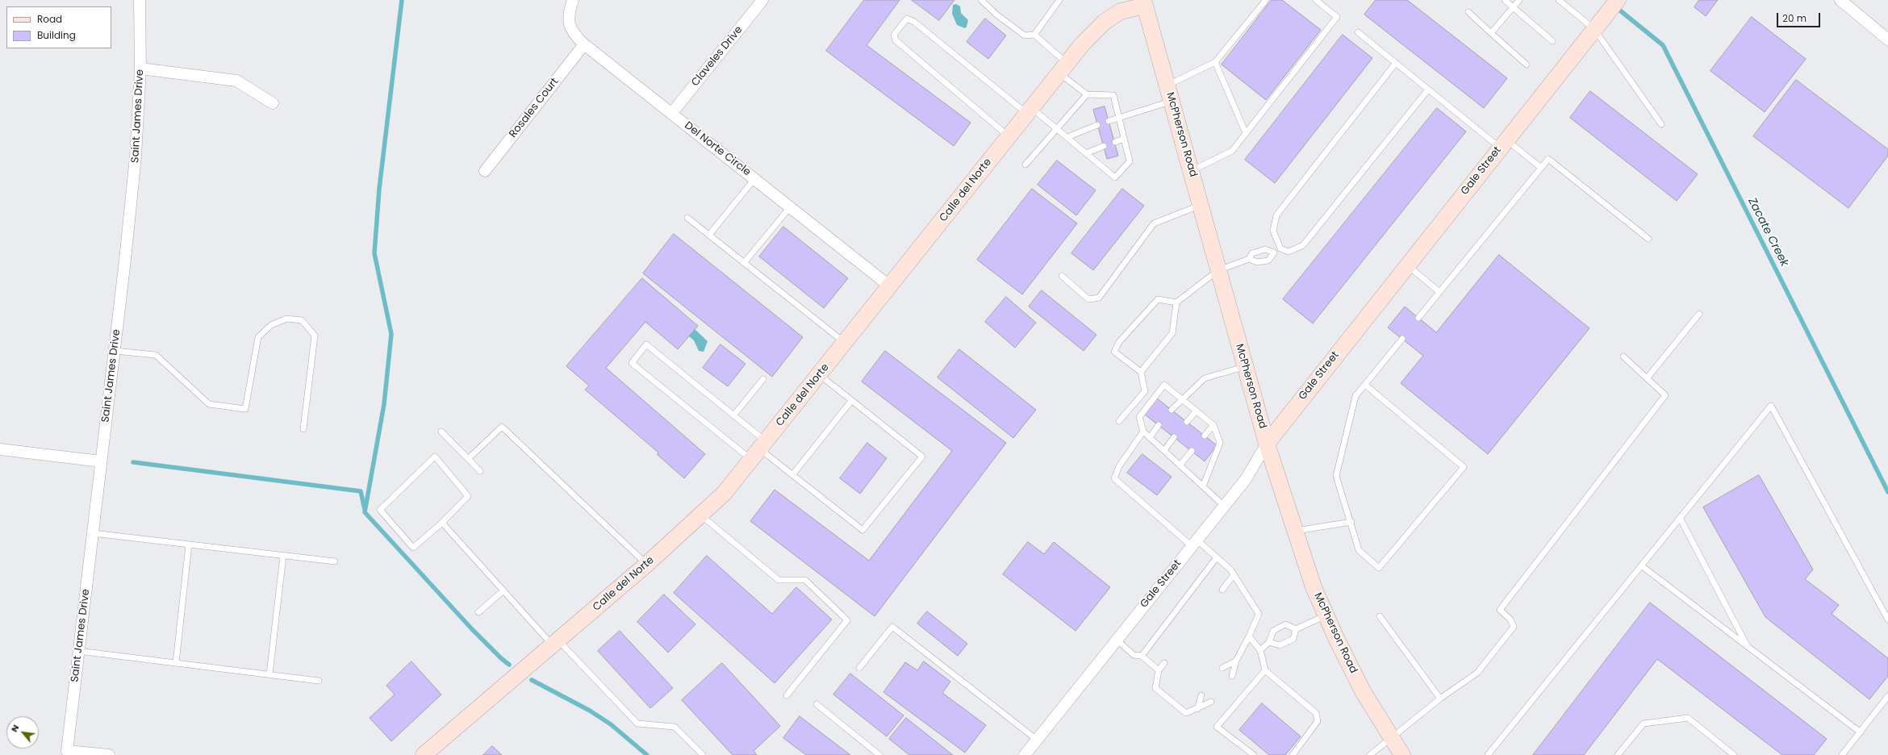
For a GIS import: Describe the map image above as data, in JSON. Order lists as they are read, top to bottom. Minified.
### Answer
{"streets":{"street":["Claveles Drive","Rosales Court","Saint James Drive","McPherson Road","Del Norte Circle","Gale Street","Calle del Norte"]},"crossings":[["Claveles Drive","Del Norte Circle"],["Rosales Court","Del Norte Circle"],["McPherson Road","Gale Street"],["McPherson Road","Calle del Norte"],["Del Norte Circle","Calle del Norte"]],"water":["Zacate Creek"],"legend":["Road","Building"],"scale_bar":"20 m","north":"top left"}
